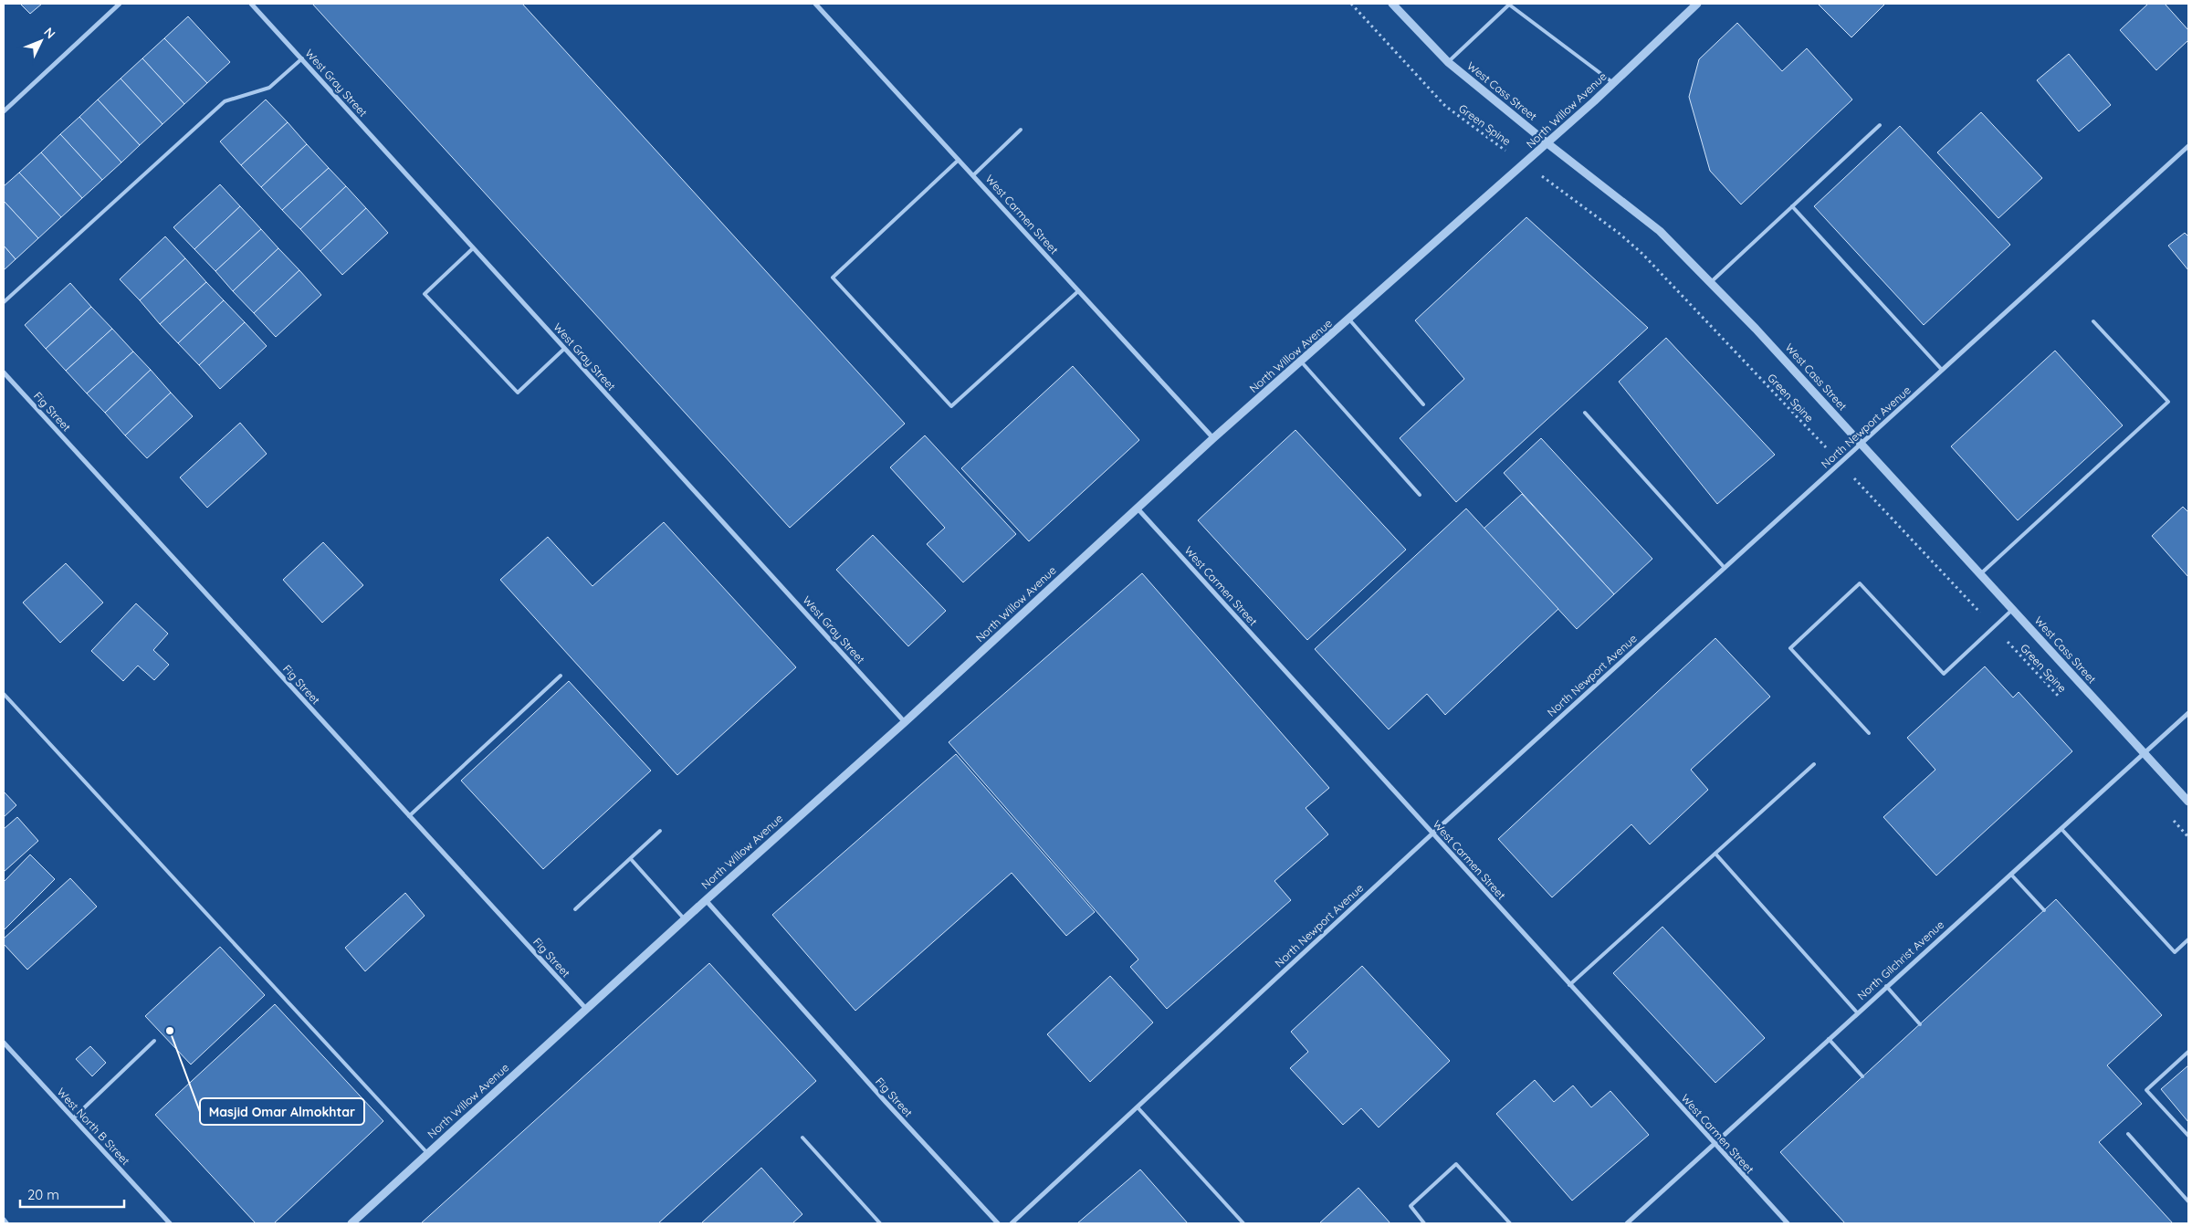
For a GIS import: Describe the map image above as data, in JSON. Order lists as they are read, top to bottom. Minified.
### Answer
{"streets":{"street":["West Gray Street","West Cass Street","North Willow Avenue","West Carmen Street","Fig Street","North Newport Avenue","North Gilchrist Avenue","West North B Street"],"path":["Green Spine"]},"crossings":[["West Gray Street","North Willow Avenue"],["West Cass Street","North Willow Avenue"],["West Cass Street","North Newport Avenue"],["West Cass Street","North Gilchrist Avenue"],["North Willow Avenue","Green Spine"],["North Willow Avenue","West Carmen Street"],["North Willow Avenue","Fig Street"],["Green Spine","North Newport Avenue"],["West Carmen Street","North Newport Avenue"],["West Carmen Street","North Gilchrist Avenue"]],"places":["Masjid Omar Almokhtar"],"scale_bar":"20 m","north":"top right"}
